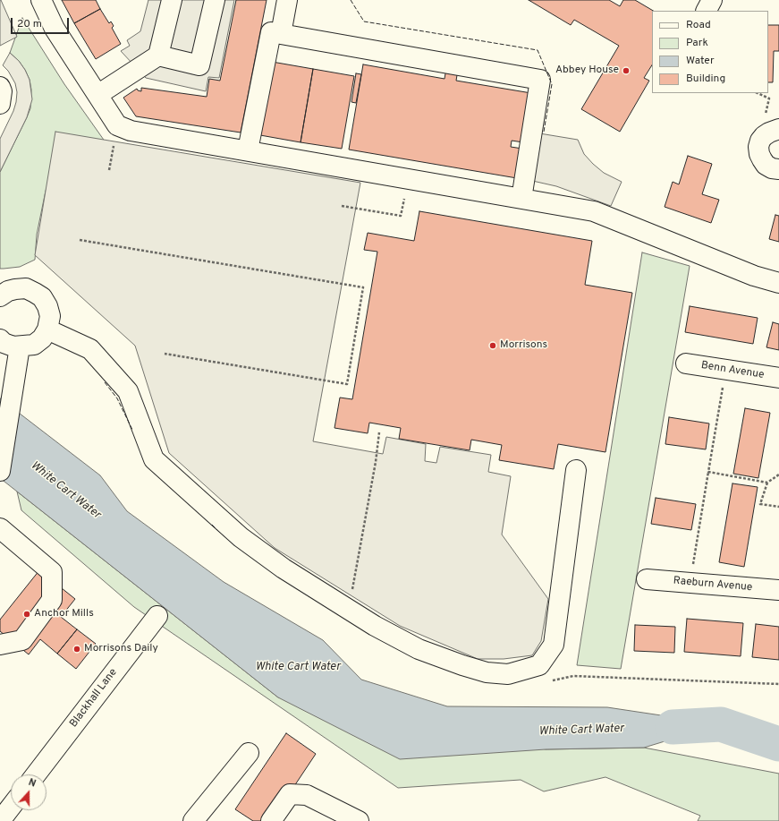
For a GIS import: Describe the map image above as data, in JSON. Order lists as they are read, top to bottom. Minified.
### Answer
{"streets":{"street":["Benn Avenue","Raeburn Avenue","Blackhall Lane"]},"water":["White Cart Water"],"places":["Abbey House","Morrisons","Anchor Mills","Morrisons Daily"],"legend":["Road","Park","Water","Building"],"scale_bar":"20 m","north":"top"}
